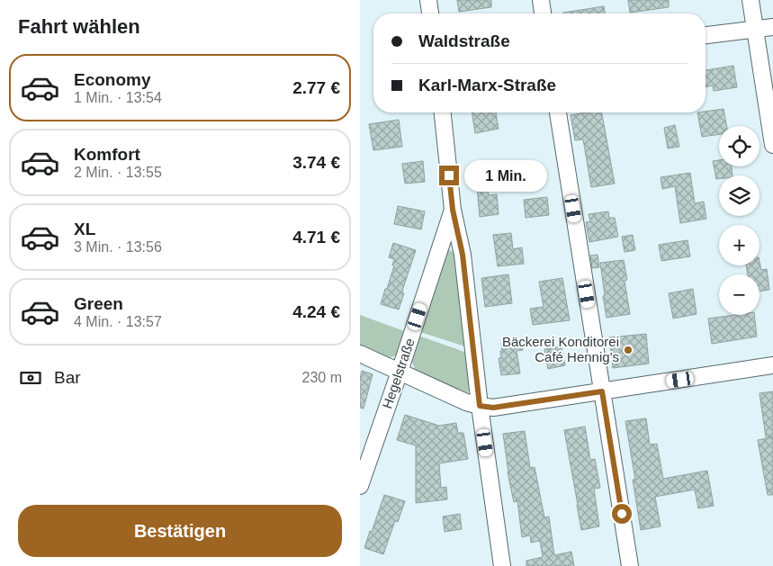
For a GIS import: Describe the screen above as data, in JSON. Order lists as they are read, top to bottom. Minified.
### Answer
{"streets":{"street":["Hegelstraße"]},"places":["Bäckerei Konditorei Café Hennig's"],"page":{"heading":"Fahrt wählen","banner":["Waldstraße","Karl-Marx-Straße"],"list":[{"name":"Economy","note":"1 Min. · 13:54","value":"2.77 €"},{"name":"Komfort","note":"2 Min. · 13:55","value":"3.74 €"},{"name":"XL","note":"3 Min. · 13:56","value":"4.71 €"},{"name":"Green","note":"4 Min. · 13:57","value":"4.24 €"}],"map_buttons":["+","−"],"bubble":"1 Min.","pay":["Bar","230 m"],"buttons":"Bestätigen"}}
